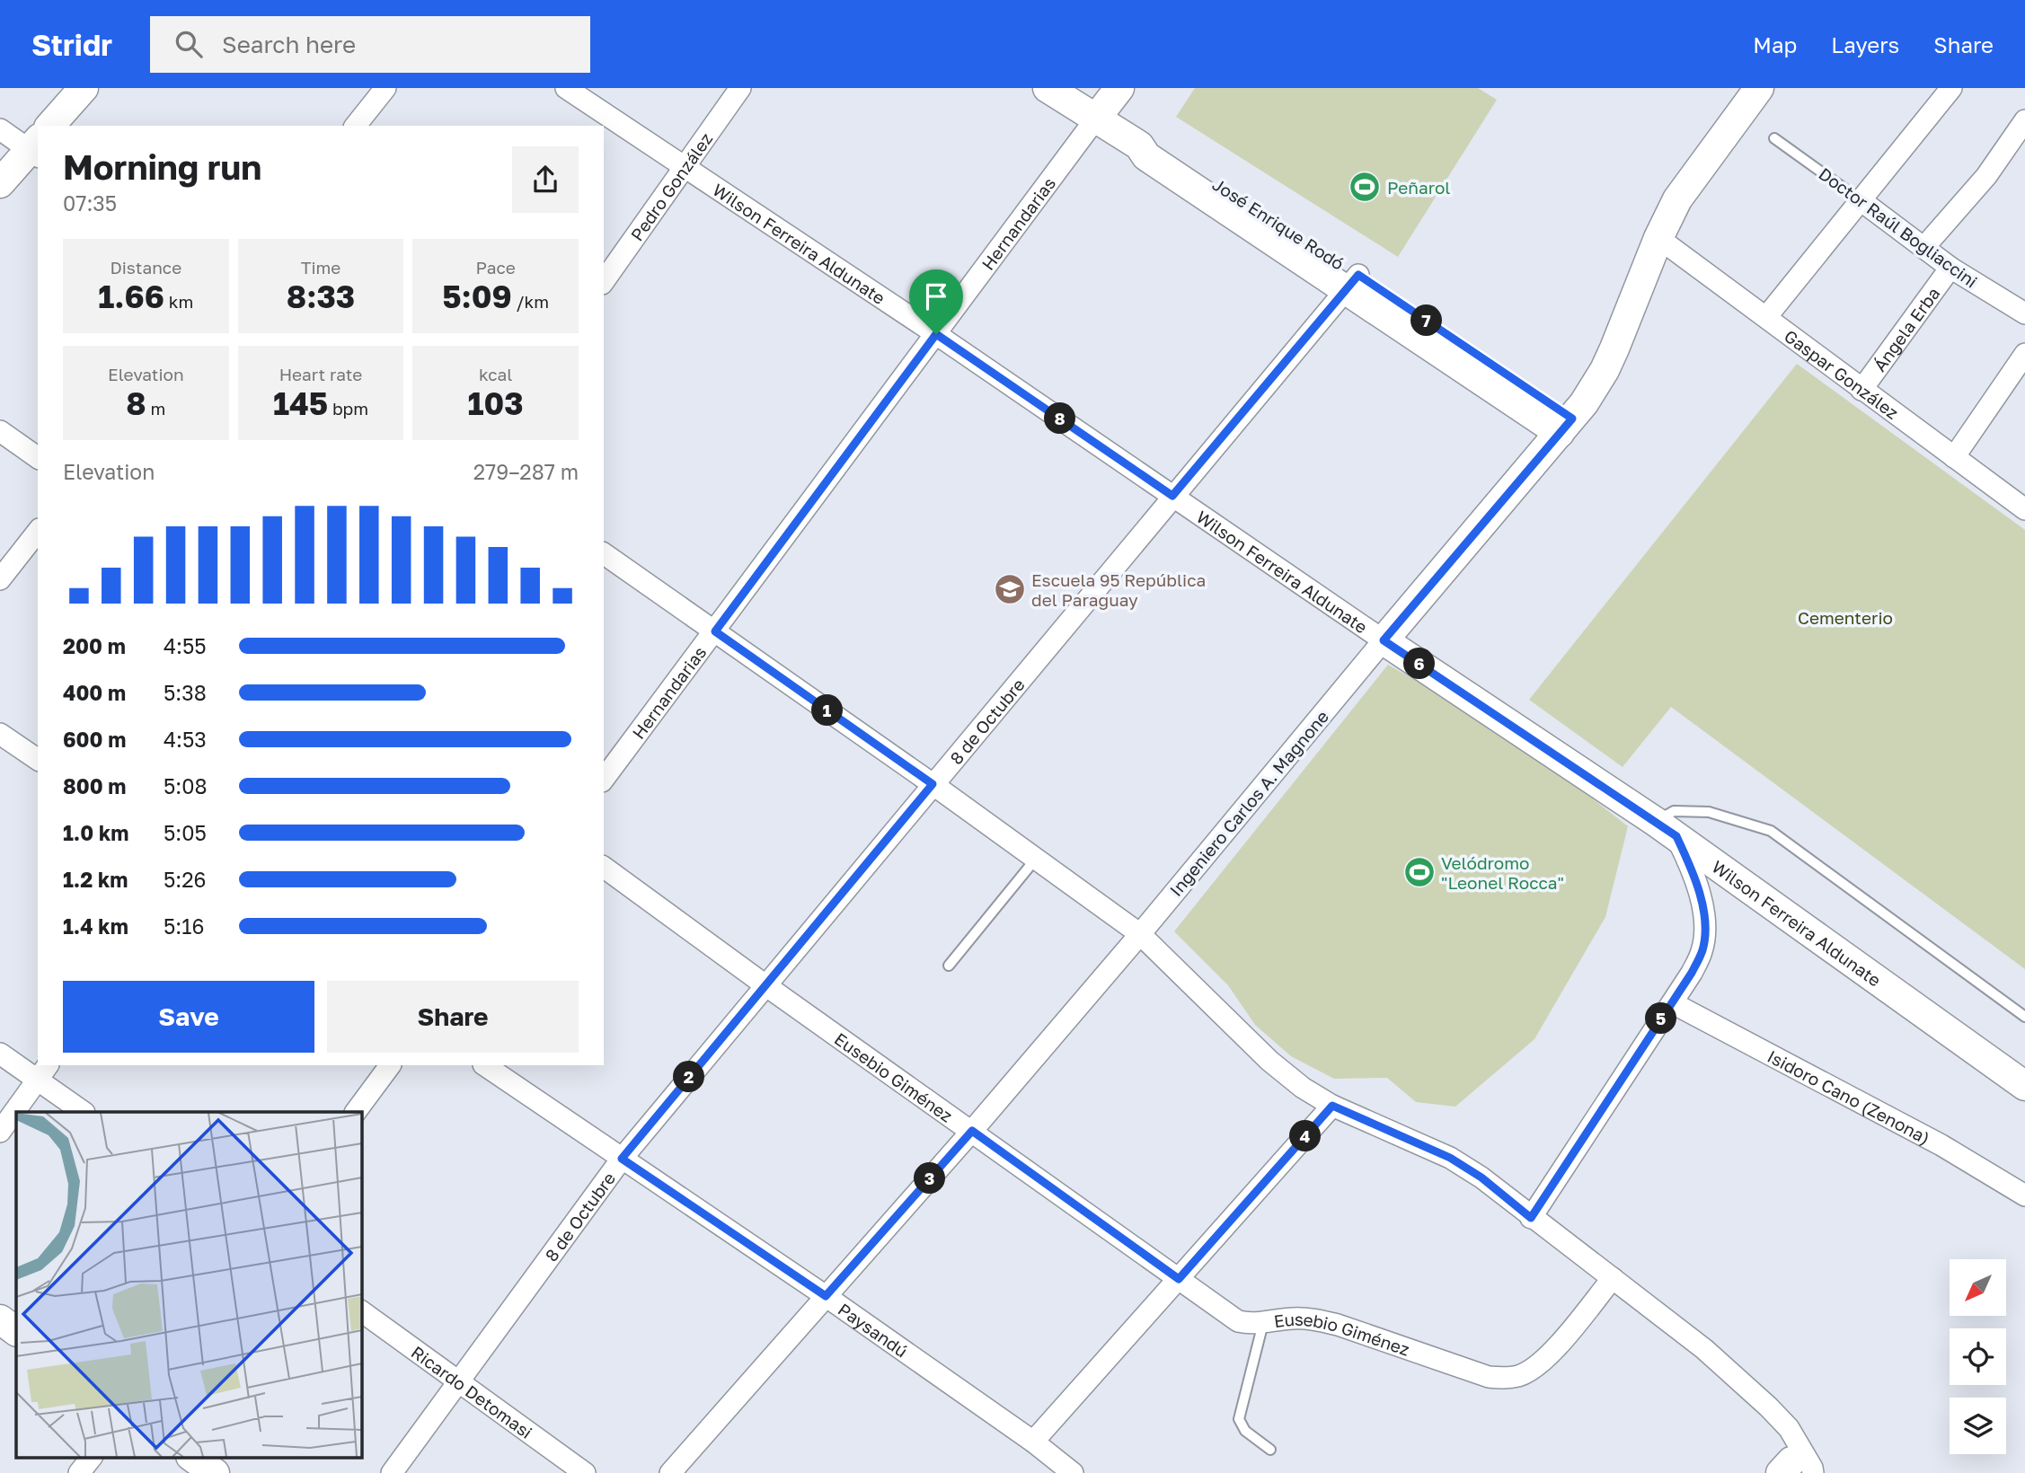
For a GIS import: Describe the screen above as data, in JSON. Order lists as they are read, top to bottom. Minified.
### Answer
{"streets":{"street":["Pedro González","Hernandarias","José Enrique Rodó","Doctor Raúl Bogliaccini","Wilson Ferreira Aldunate","Ángela Erba","Gaspar González","8 de Octubre","Ingeniero Carlos A. Magnone","Eusebio Giménez","Isidoro Cano (Zenona)","Paysandú","Ricardo Detomasi"]},"crossings":[["Pedro González","Wilson Ferreira Aldunate"],["Hernandarias","José Enrique Rodó"],["Hernandarias","Wilson Ferreira Aldunate"],["José Enrique Rodó","8 de Octubre"],["José Enrique Rodó","Ingeniero Carlos A. Magnone"],["Doctor Raúl Bogliaccini","Ángela Erba"],["Wilson Ferreira Aldunate","8 de Octubre"],["Wilson Ferreira Aldunate","Ingeniero Carlos A. Magnone"],["Ángela Erba","Gaspar González"],["Gaspar González","Ingeniero Carlos A. Magnone"],["8 de Octubre","Eusebio Giménez"],["8 de Octubre","Paysandú"],["8 de Octubre","Ricardo Detomasi"],["Ingeniero Carlos A. Magnone","Eusebio Giménez"],["Ingeniero Carlos A. Magnone","Paysandú"]],"parks":["Cementerio"],"places":{"sports":["Peñarol","Velódromo \"Leonel Rocca\""],"school or university":["Escuela 95 República del Paraguay"]},"north":"bottom left","page":{"header":"Stridr","search":"Search here","nav":["Map","Layers","Share"],"heading":["Morning run","07:35"],"stats":[["Distance","1.66 km"],["Time","8:33"],["Pace","5:09 /km"],["Elevation","8 m"],["Heart rate","145 bpm"],["kcal","103"]],"pins":["7","8","6","1","5","2","4","3"],"chart":["Elevation","279–287 m"],"list":[{"name":"200 m","note":"4:55"},{"name":"400 m","note":"5:38"},{"name":"600 m","note":"4:53"},{"name":"800 m","note":"5:08"},{"name":"1.0 km","note":"5:05"},{"name":"1.2 km","note":"5:26"},{"name":"1.4 km","note":"5:16"}],"buttons":["Save","Share"]}}
